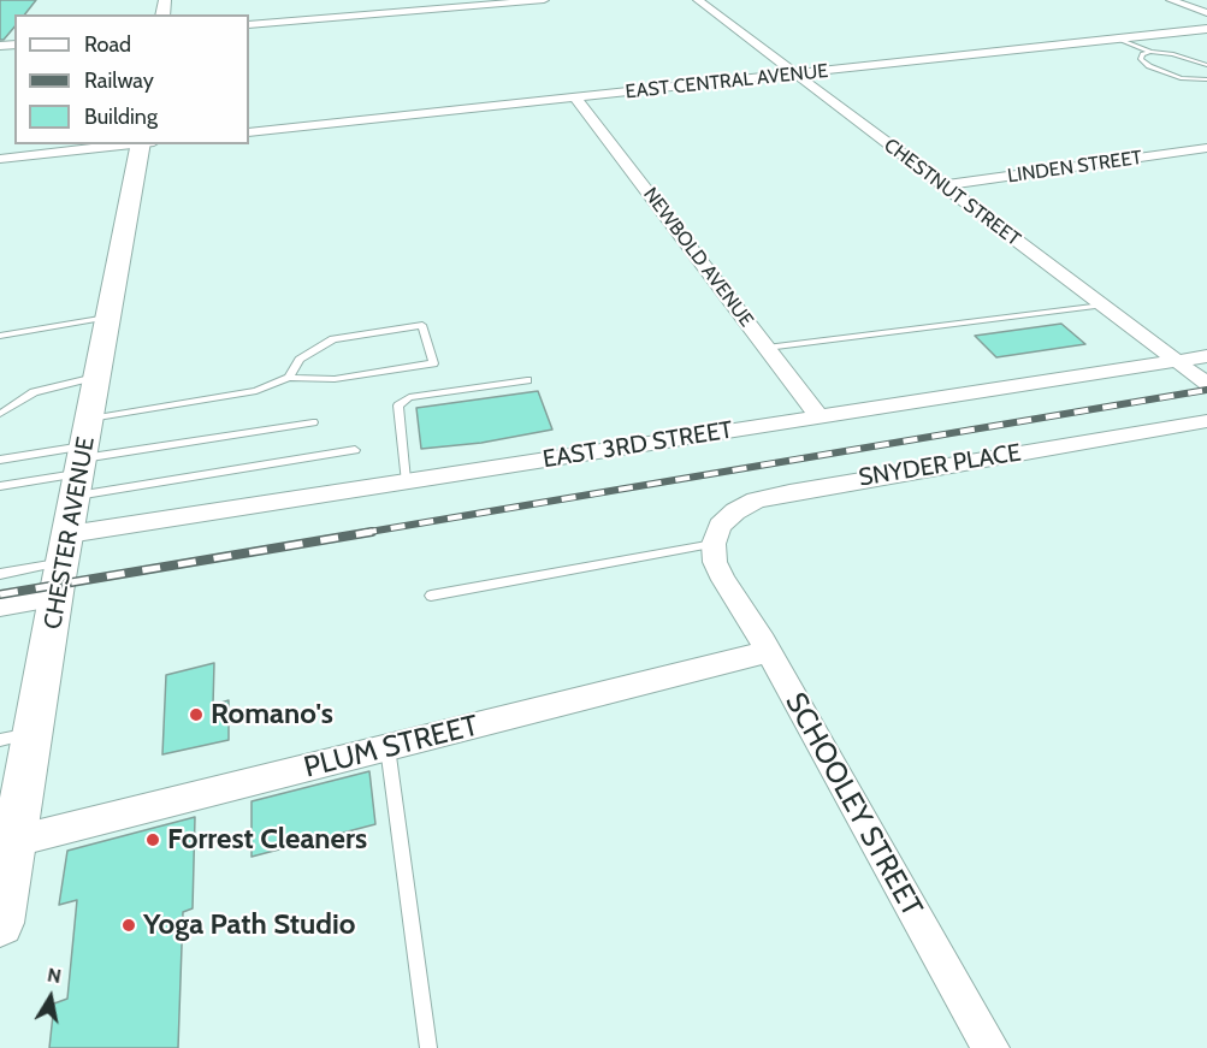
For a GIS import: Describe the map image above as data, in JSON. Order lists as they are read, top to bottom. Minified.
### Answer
{"streets":{"main road":["CHESTER AVENUE"],"street":["EAST CENTRAL AVENUE","LINDEN STREET","CHESTNUT STREET","NEWBOLD AVENUE","EAST 3RD STREET","SNYDER PLACE","PLUM STREET","SCHOOLEY STREET"]},"crossings":[["EAST CENTRAL AVENUE","CHESTNUT STREET"],["EAST CENTRAL AVENUE","NEWBOLD AVENUE"],["LINDEN STREET","CHESTNUT STREET"],["CHESTNUT STREET","EAST 3RD STREET"],["NEWBOLD AVENUE","EAST 3RD STREET"],["EAST 3RD STREET","CHESTER AVENUE"],["SNYDER PLACE","SCHOOLEY STREET"],["CHESTER AVENUE","PLUM STREET"],["PLUM STREET","SCHOOLEY STREET"]],"places":["Romano's","Forrest Cleaners","Yoga Path Studio"],"legend":["Road","Railway","Building"],"north":"top"}
